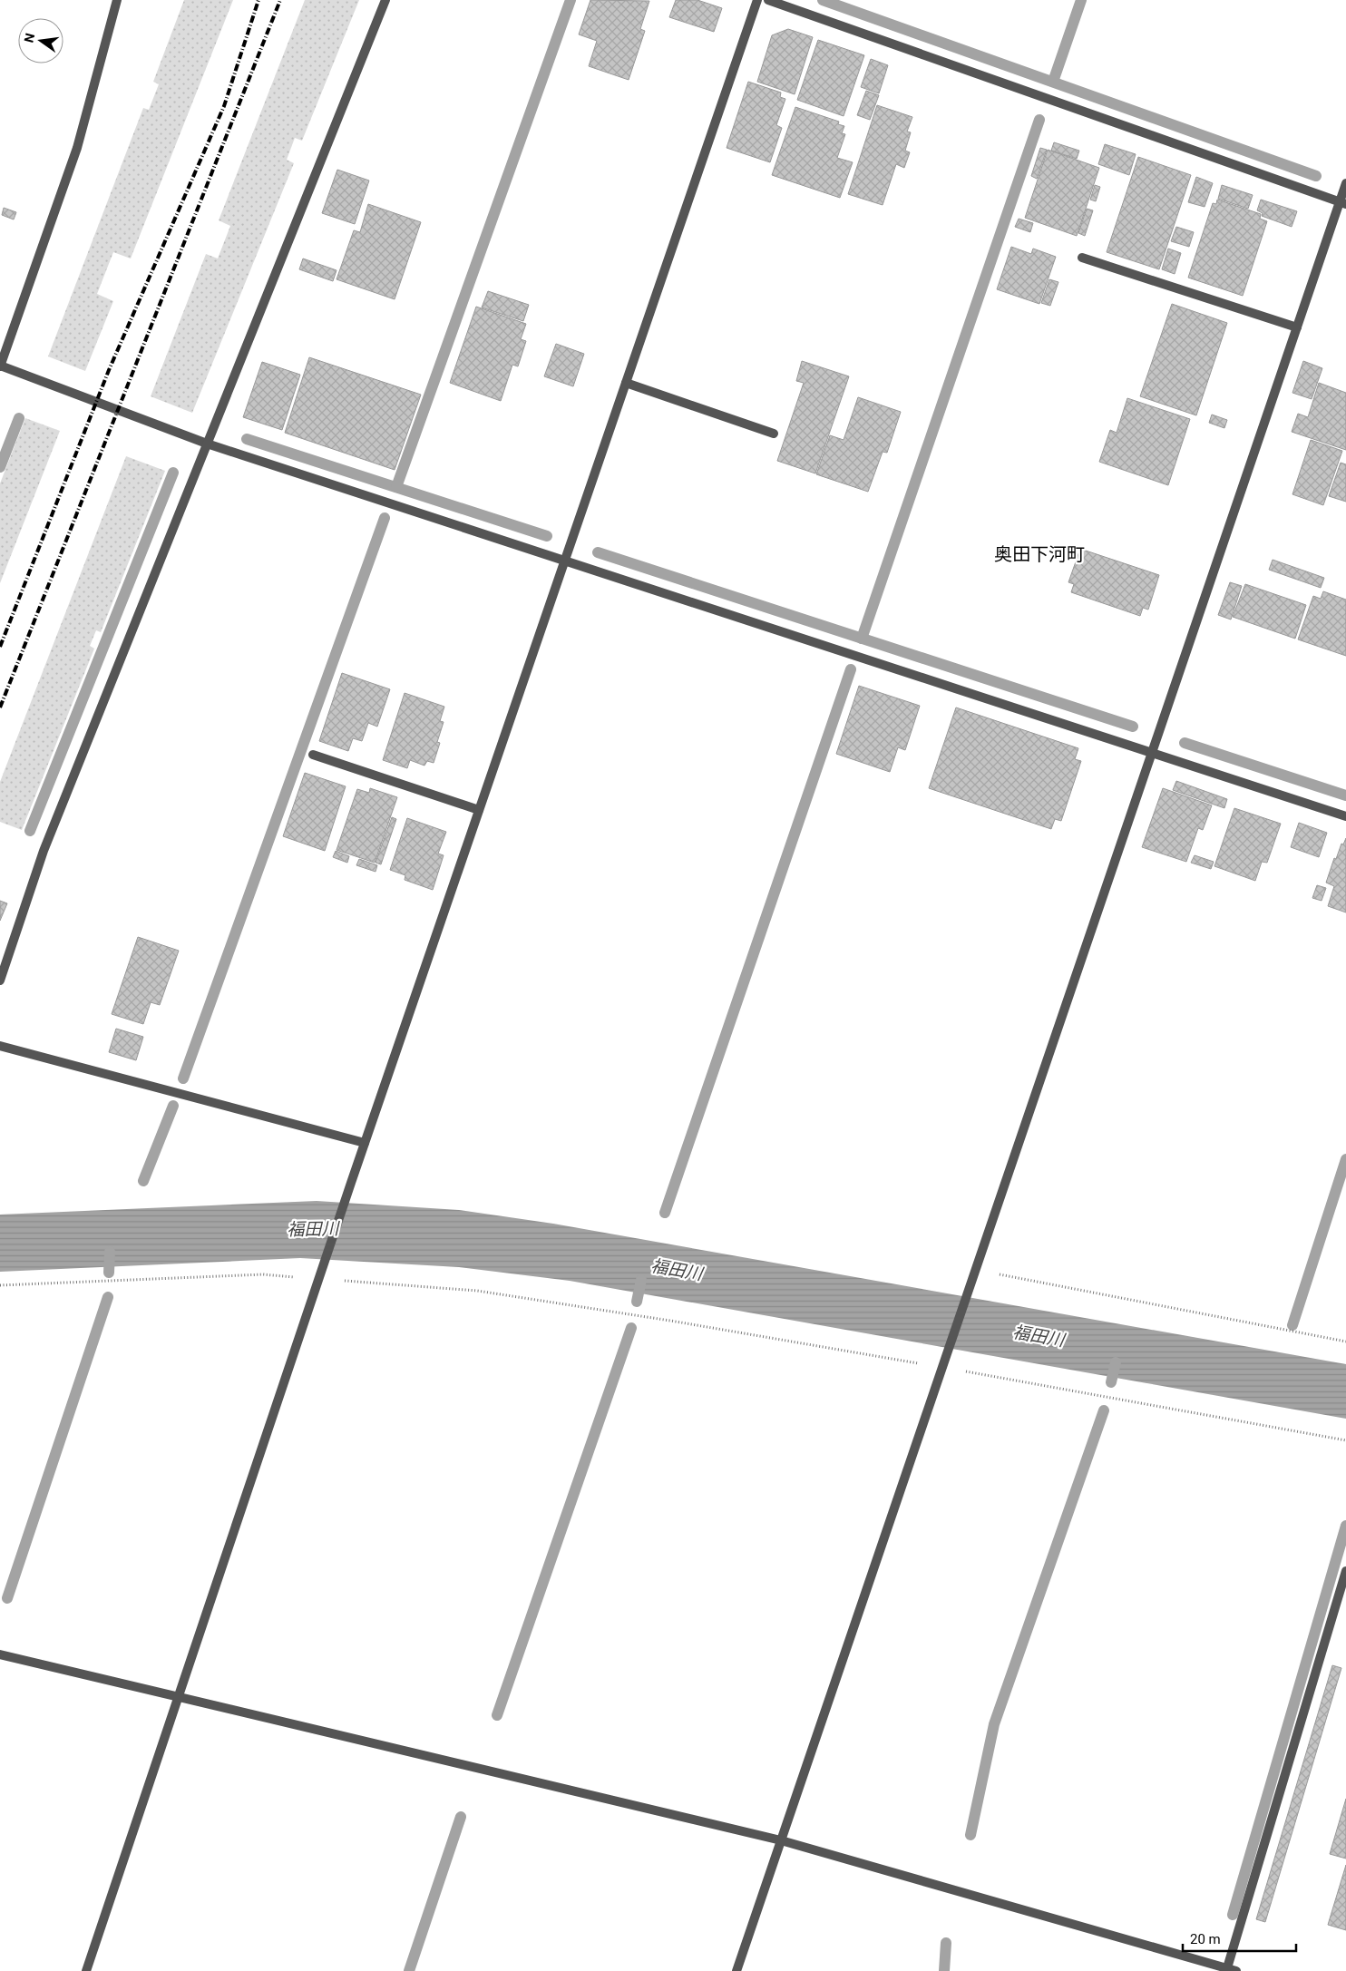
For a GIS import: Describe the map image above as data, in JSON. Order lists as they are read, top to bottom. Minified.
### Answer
{"districts":["奥田下河町"],"water":["福田川"],"scale_bar":"20 m","north":"left"}
